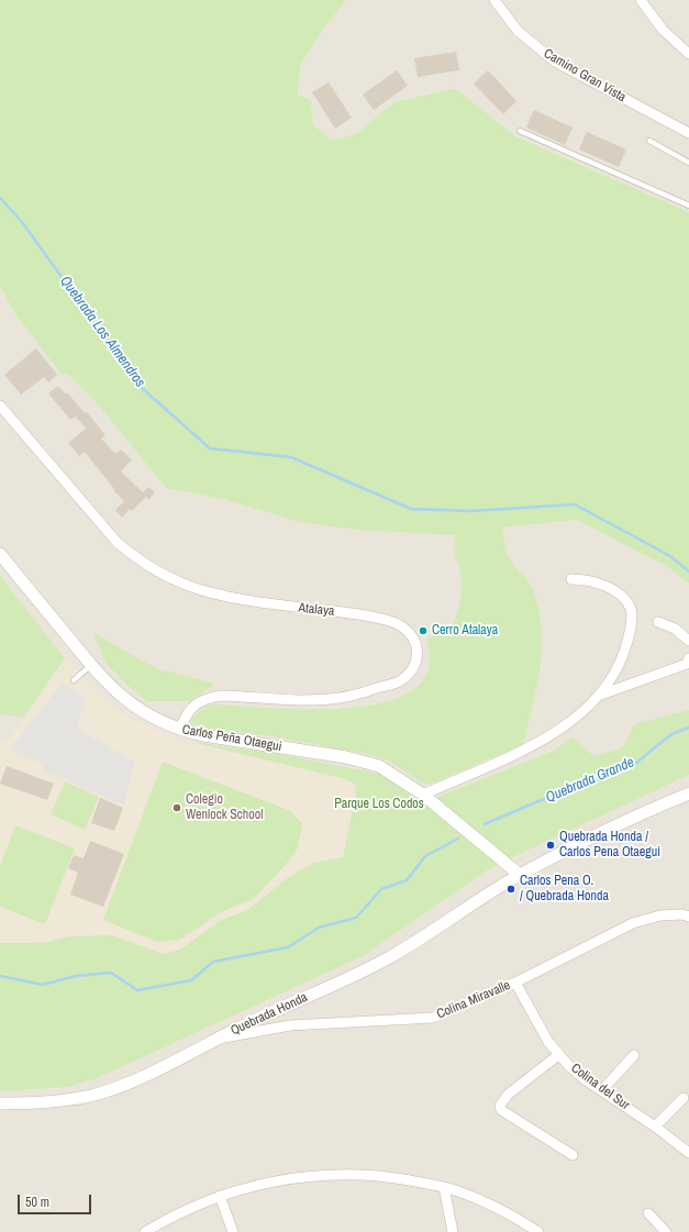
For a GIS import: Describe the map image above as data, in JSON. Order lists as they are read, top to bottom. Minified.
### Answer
{"streets":{"street":["Camino Gran Vista","Atalaya","Carlos Peña Otaegui","Colina Miravalle","Quebrada Honda","Colina del Sur"]},"crossings":[["Atalaya","Carlos Peña Otaegui"],["Carlos Peña Otaegui","Quebrada Honda"],["Colina Miravalle","Quebrada Honda"],["Colina Miravalle","Colina del Sur"]],"water":["Quebrada Los Almendros","Quebrada Grande"],"parks":["Parque Los Codos"],"places":["Cerro Atalaya","Colegio Wenlock School","Quebrada Honda / Carlos Pena Otaegui","Carlos Pena O. / Quebrada Honda"],"scale_bar":"50 m"}
